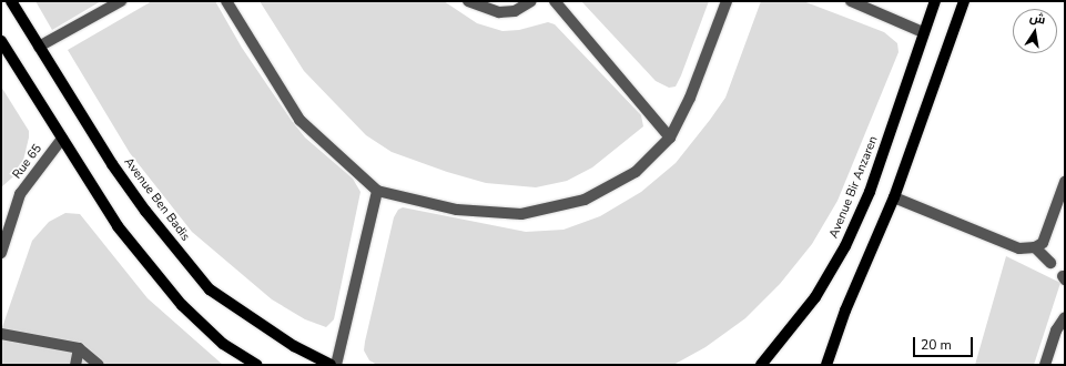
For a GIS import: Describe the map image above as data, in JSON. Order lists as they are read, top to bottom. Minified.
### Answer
{"streets":{"main road":["Avenue Bir Anzaren","Avenue Ben Badis"],"street":["Rue 65"]},"scale_bar":"20 m","north":"top"}
